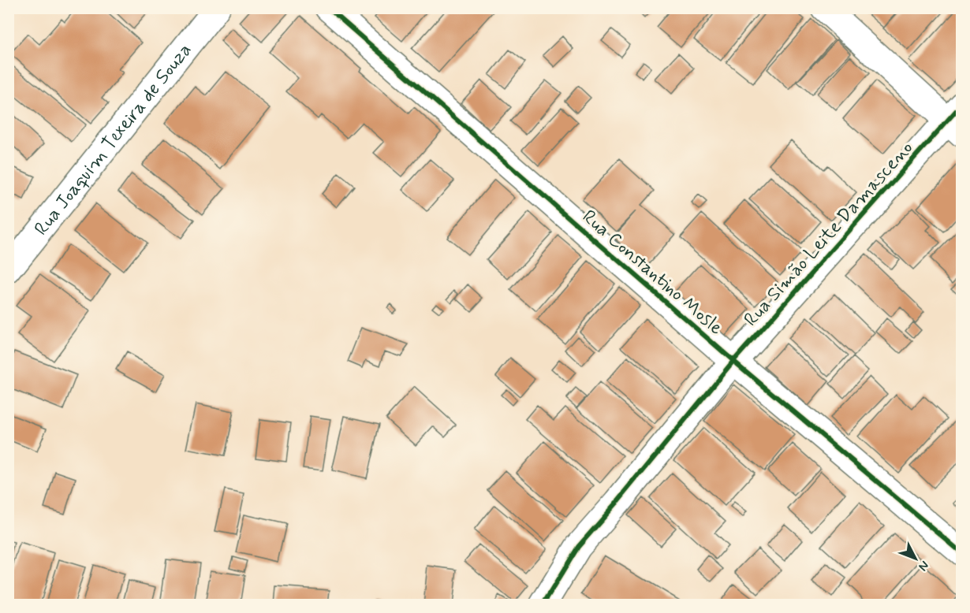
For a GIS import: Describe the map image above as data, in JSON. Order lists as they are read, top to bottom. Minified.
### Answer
{"streets":{"street":["Rua Joaquim Texeira de Souza","Rua Simão Leite Damasceno","Rua Constantino Mosle"]},"crossings":[["Rua Simão Leite Damasceno","Rua Constantino Mosle"]],"north":"bottom right"}
